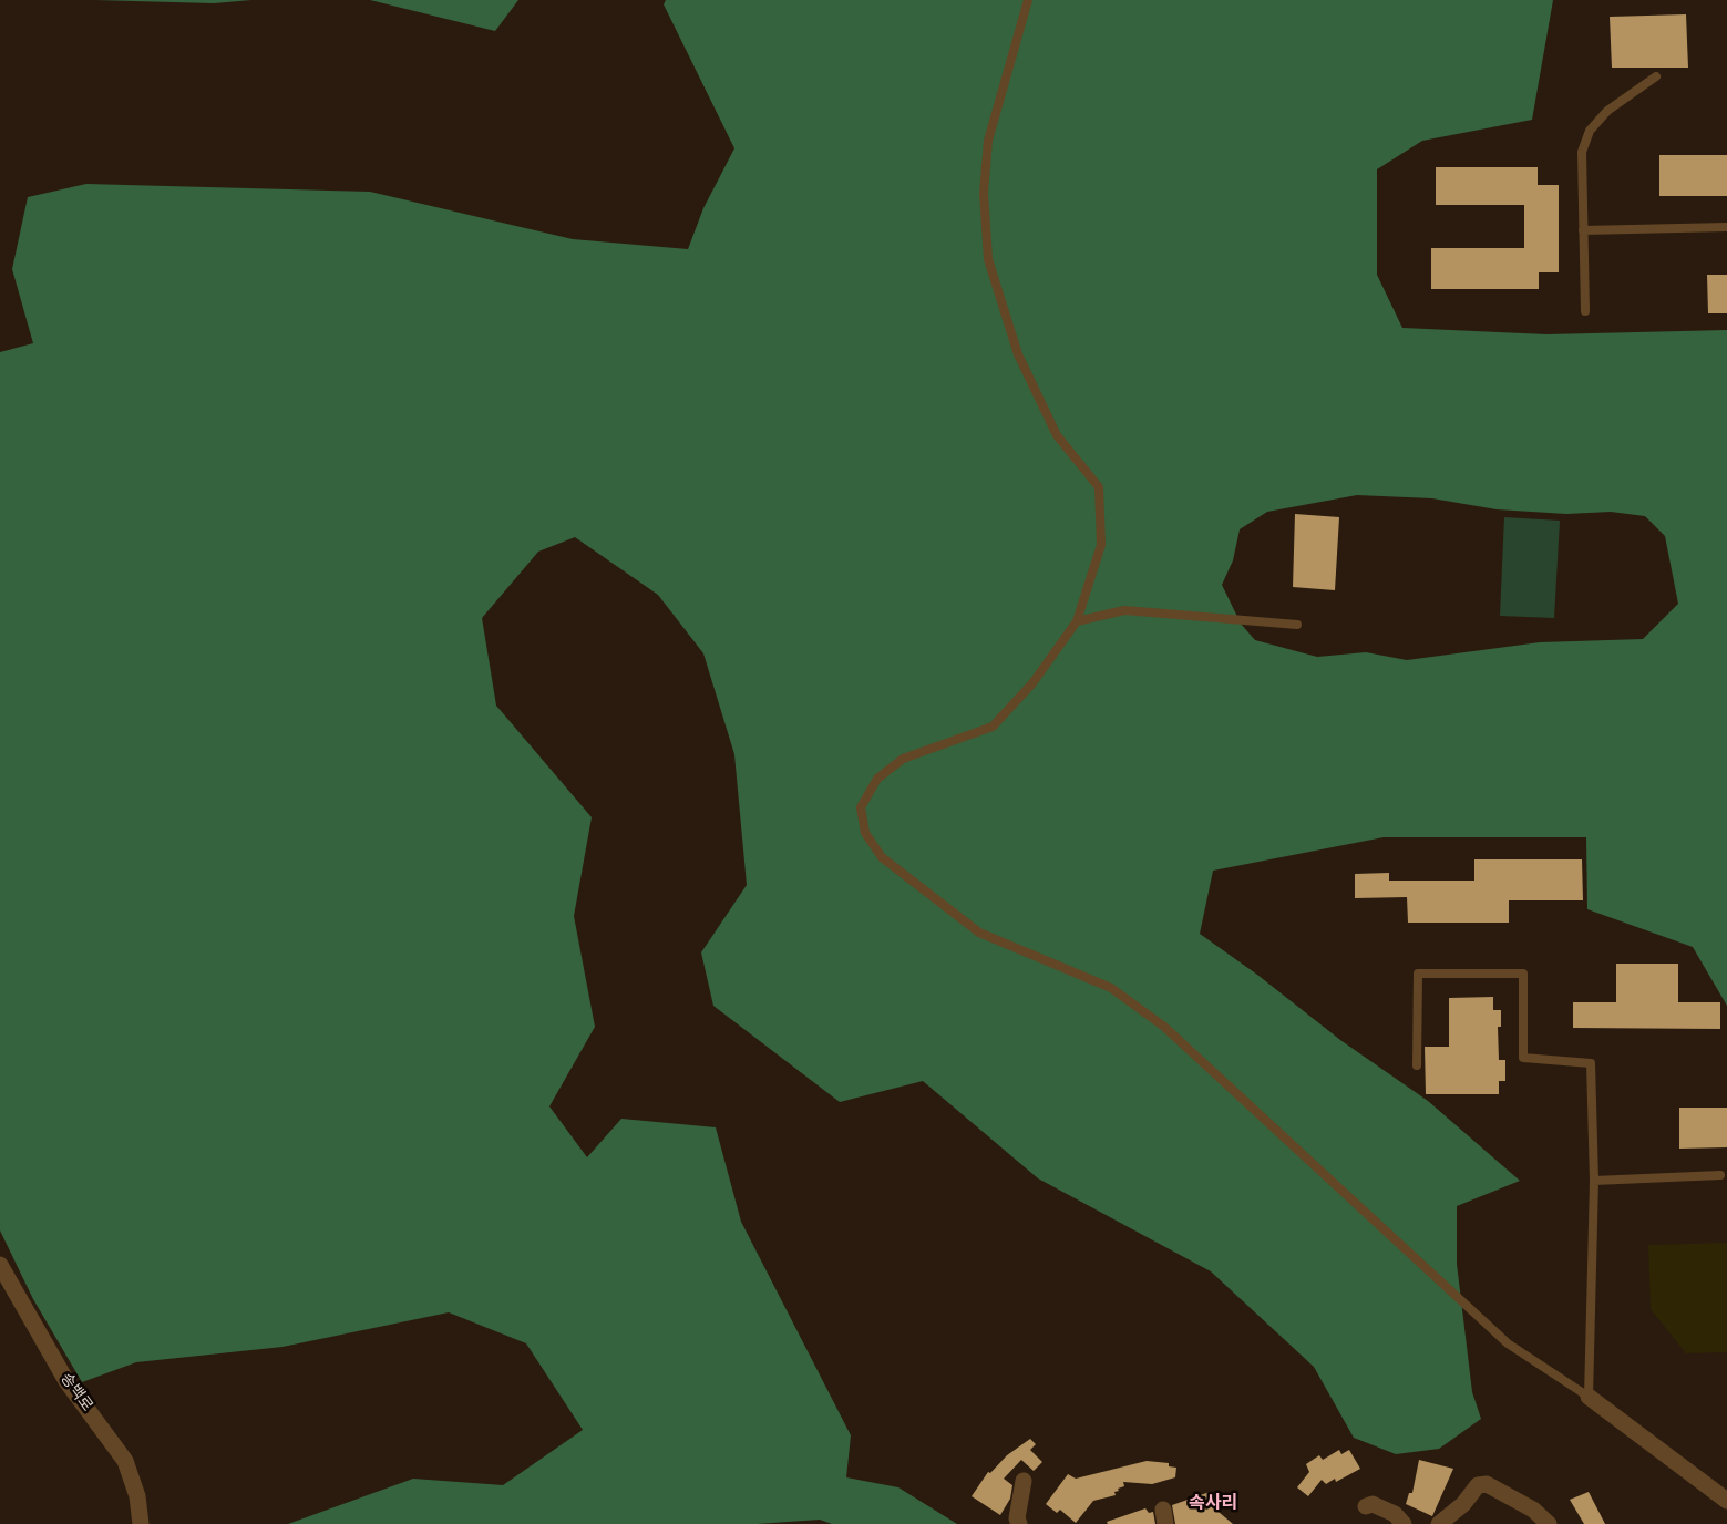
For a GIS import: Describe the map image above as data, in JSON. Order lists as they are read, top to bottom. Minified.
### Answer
{"streets":{"street":["송백로"]},"districts":["속사리"]}
